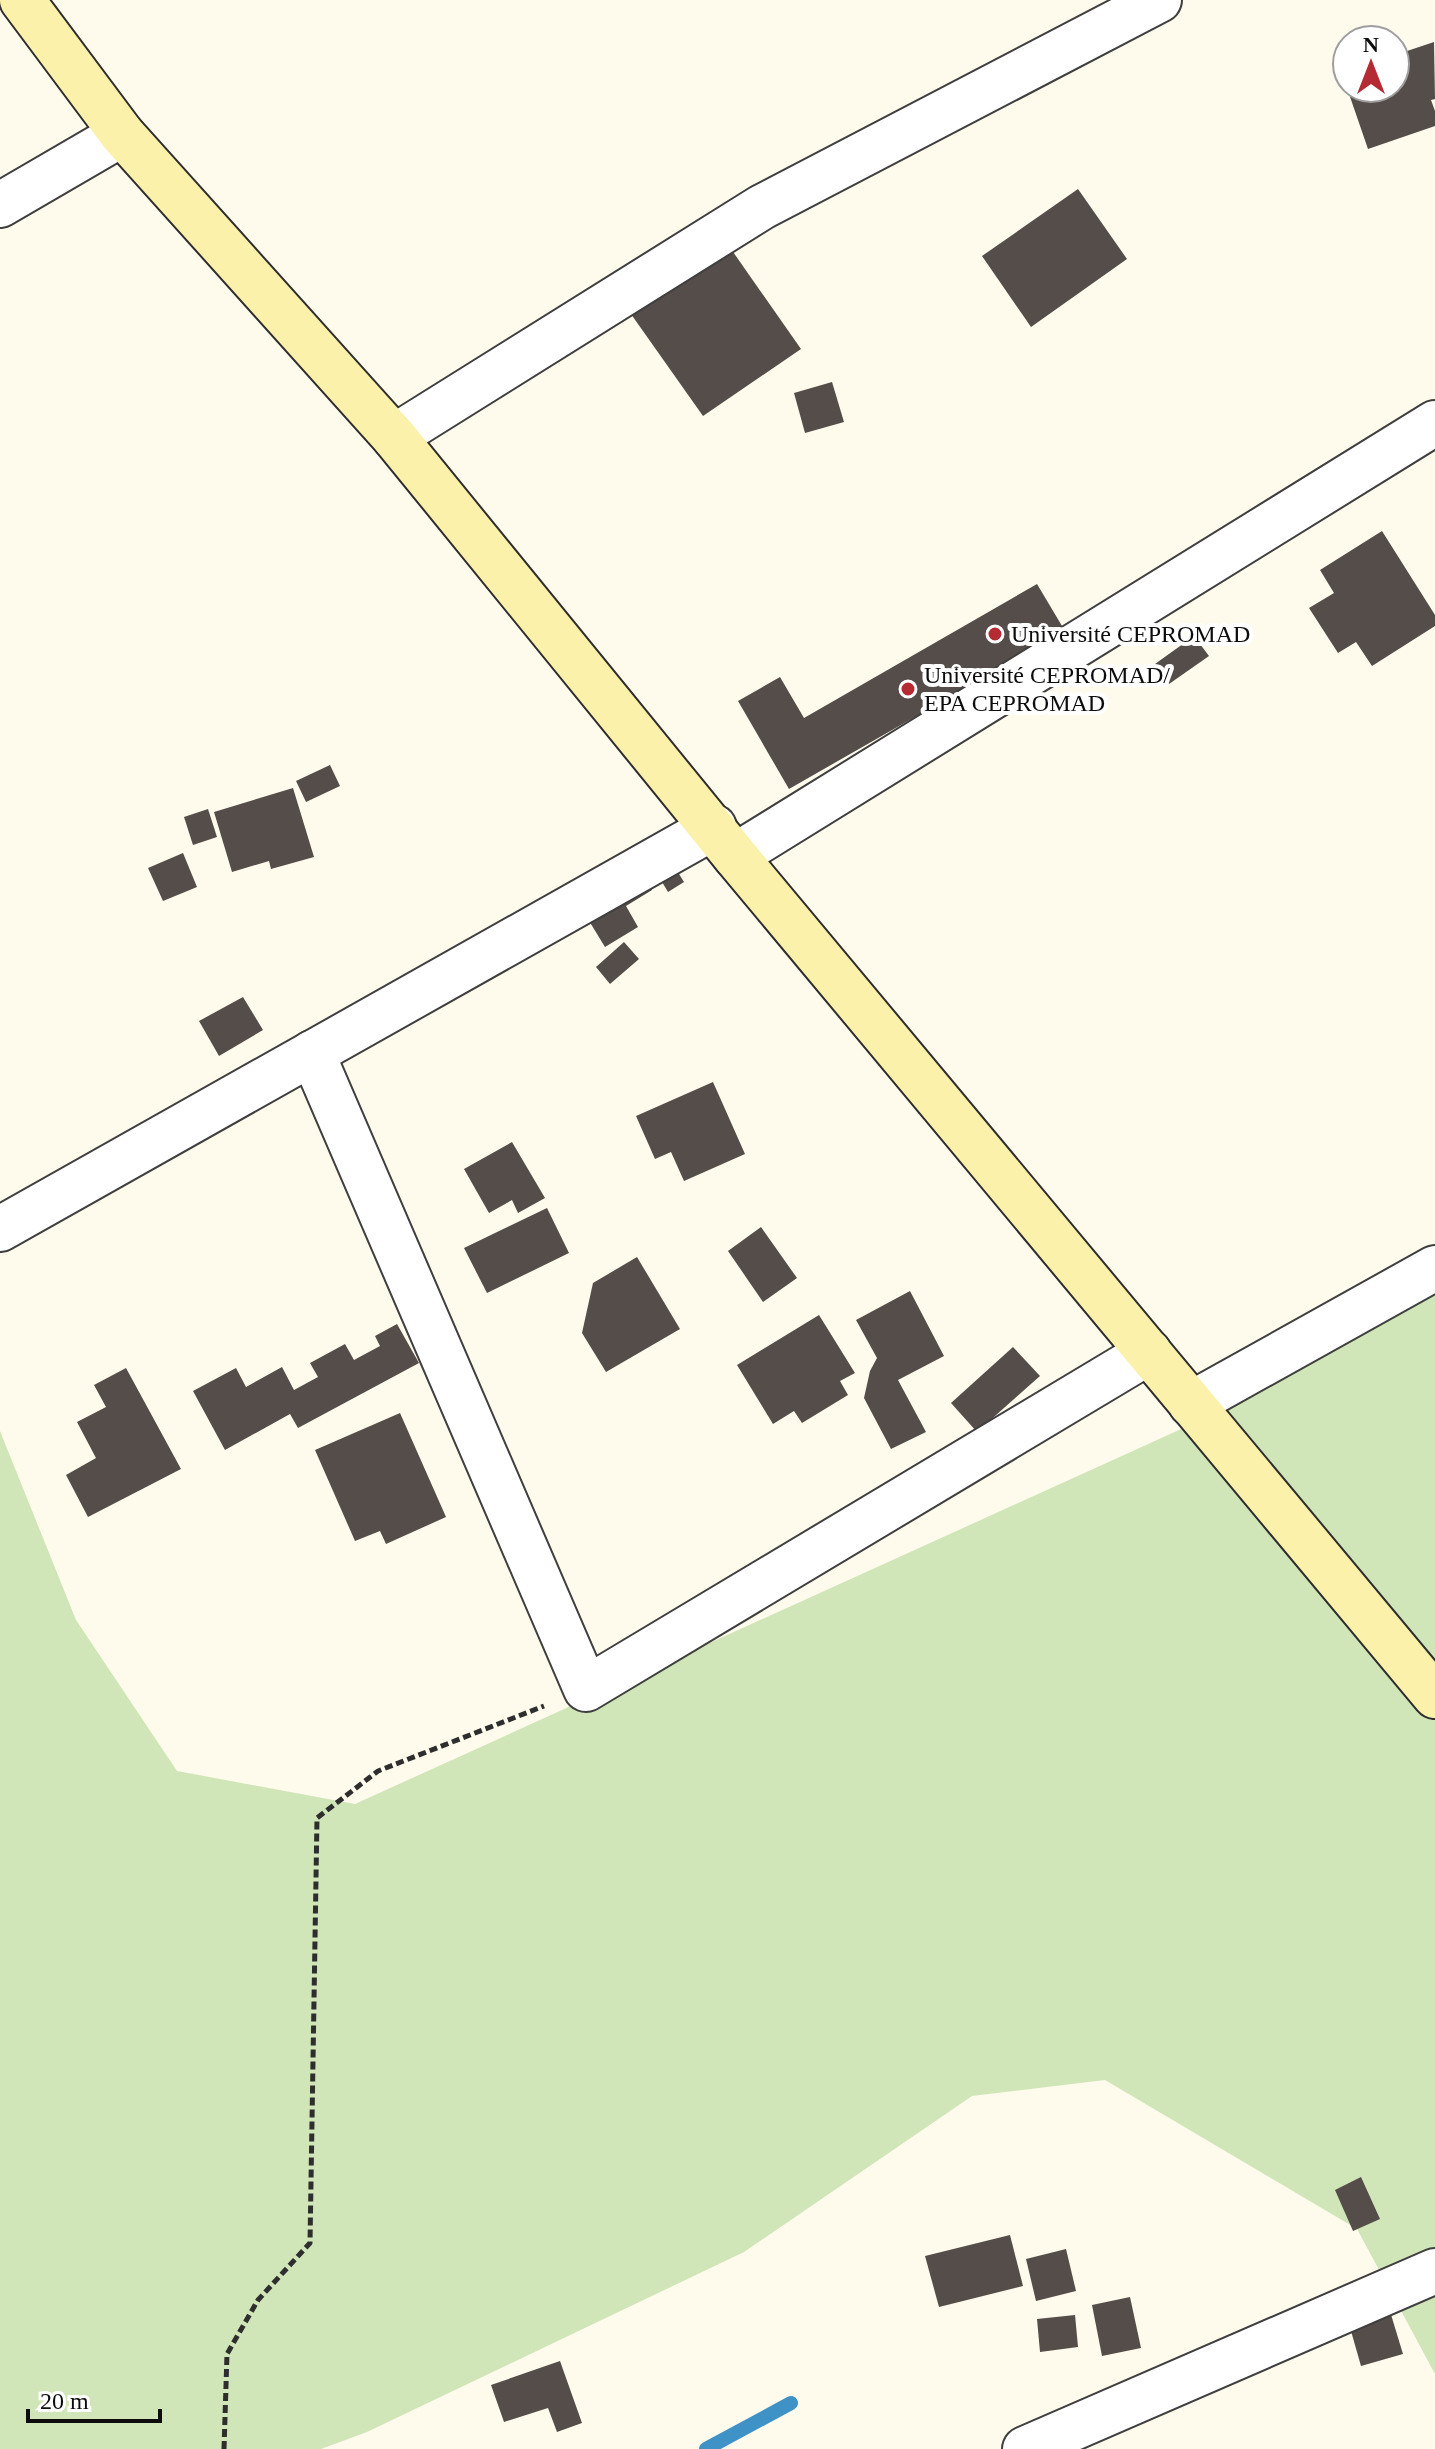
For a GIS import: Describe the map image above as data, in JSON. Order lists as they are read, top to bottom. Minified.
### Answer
{"places":["Université CEPROMAD","Université CEPROMAD/ EPA CEPROMAD"],"scale_bar":"20 m","north":"top"}
